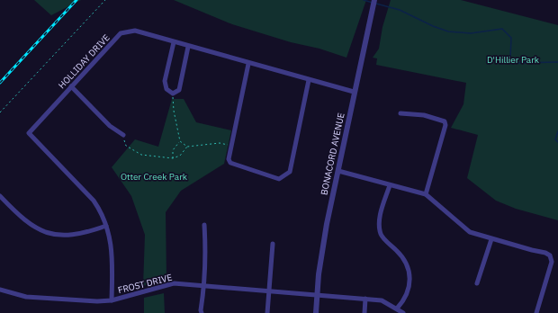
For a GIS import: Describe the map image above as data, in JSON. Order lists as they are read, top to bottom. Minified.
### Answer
{"streets":{"street":["HOLLIDAY DRIVE","BONACORD AVENUE","FROST DRIVE"]},"crossings":[["HOLLIDAY DRIVE","BONACORD AVENUE"],["HOLLIDAY DRIVE","FROST DRIVE"],["BONACORD AVENUE","FROST DRIVE"]],"parks":["D'Hillier Park","Otter Creek Park"]}
